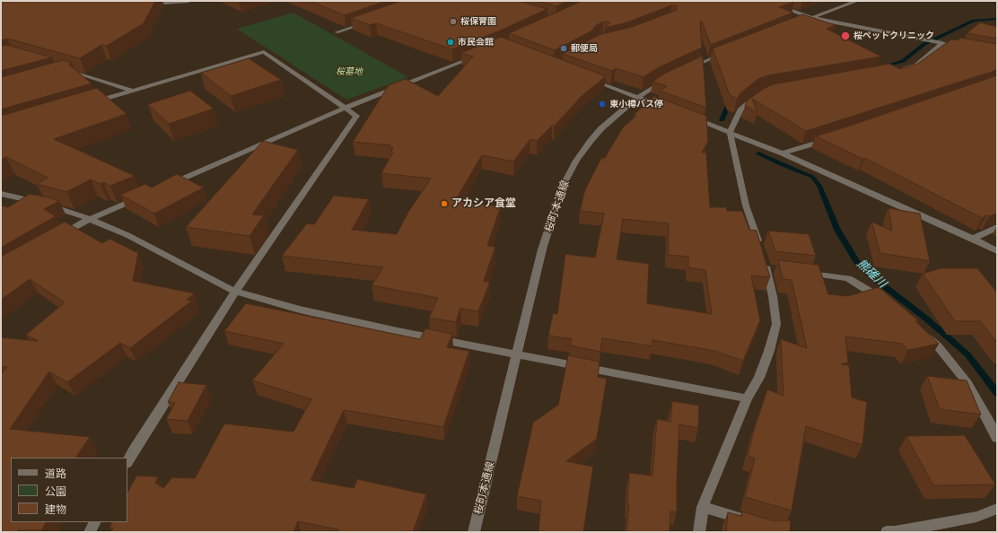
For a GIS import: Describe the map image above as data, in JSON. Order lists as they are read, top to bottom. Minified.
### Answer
{"streets":{"street":["桜町本通線"]},"water":["熊碓川"],"parks":["桜墓地"],"places":["桜保育園","桜ペットクリニック","市民会館","郵便局","東小樽バス停","アカシア食堂"],"legend":["道路","公園","建物"]}
